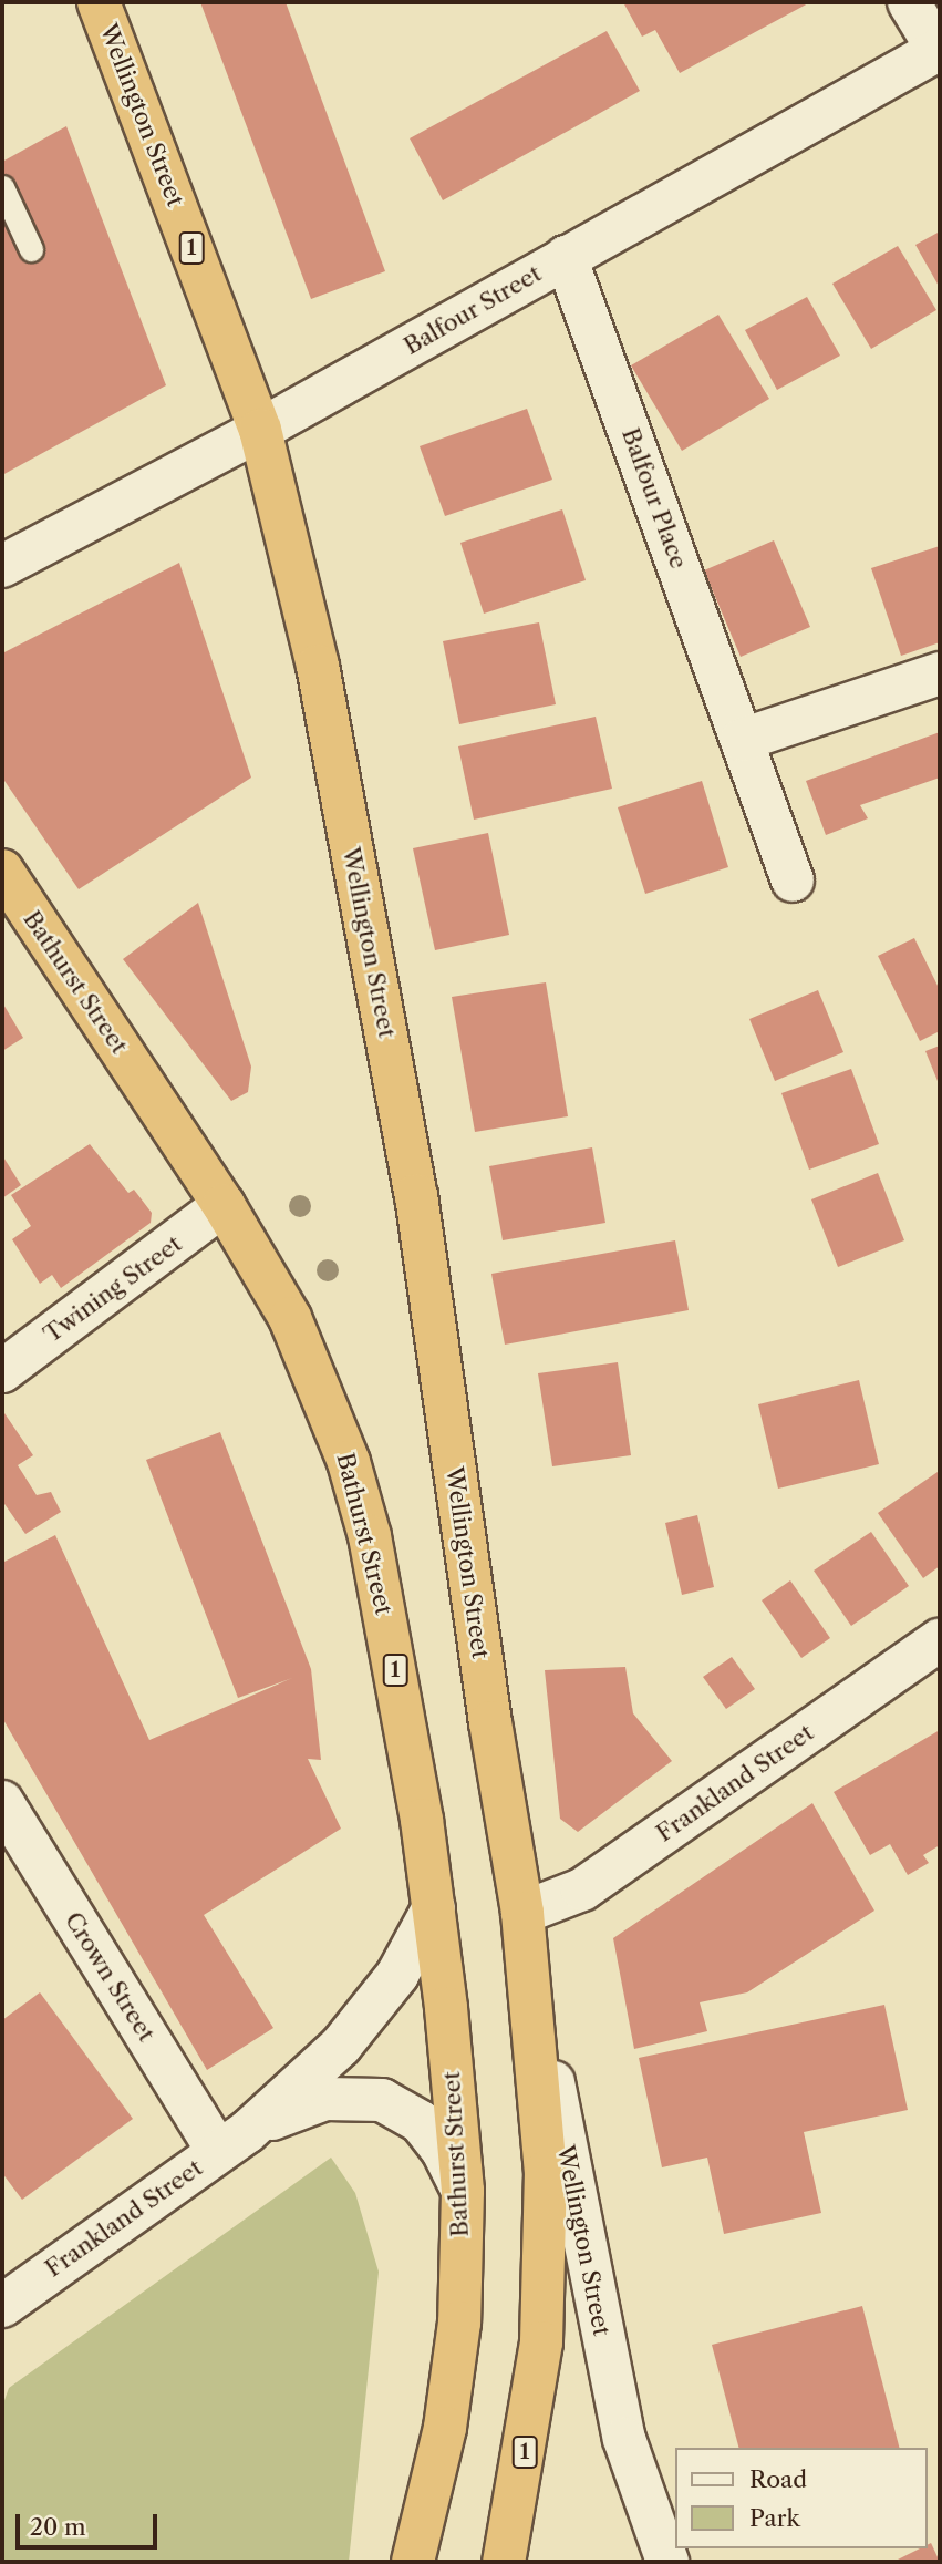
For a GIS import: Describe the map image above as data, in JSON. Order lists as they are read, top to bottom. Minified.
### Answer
{"streets":{"highway":["Wellington Street","1","Bathurst Street"],"street":["Balfour Street","Balfour Place","Twining Street","Frankland Street","Crown Street"]},"crossings":[["Wellington Street","Balfour Street"],["Wellington Street","Frankland Street"],["Balfour Street","Balfour Place"],["Bathurst Street","Twining Street"],["Bathurst Street","Frankland Street"],["Frankland Street","Crown Street"]],"legend":["Road","Park"],"scale_bar":"20 m"}
